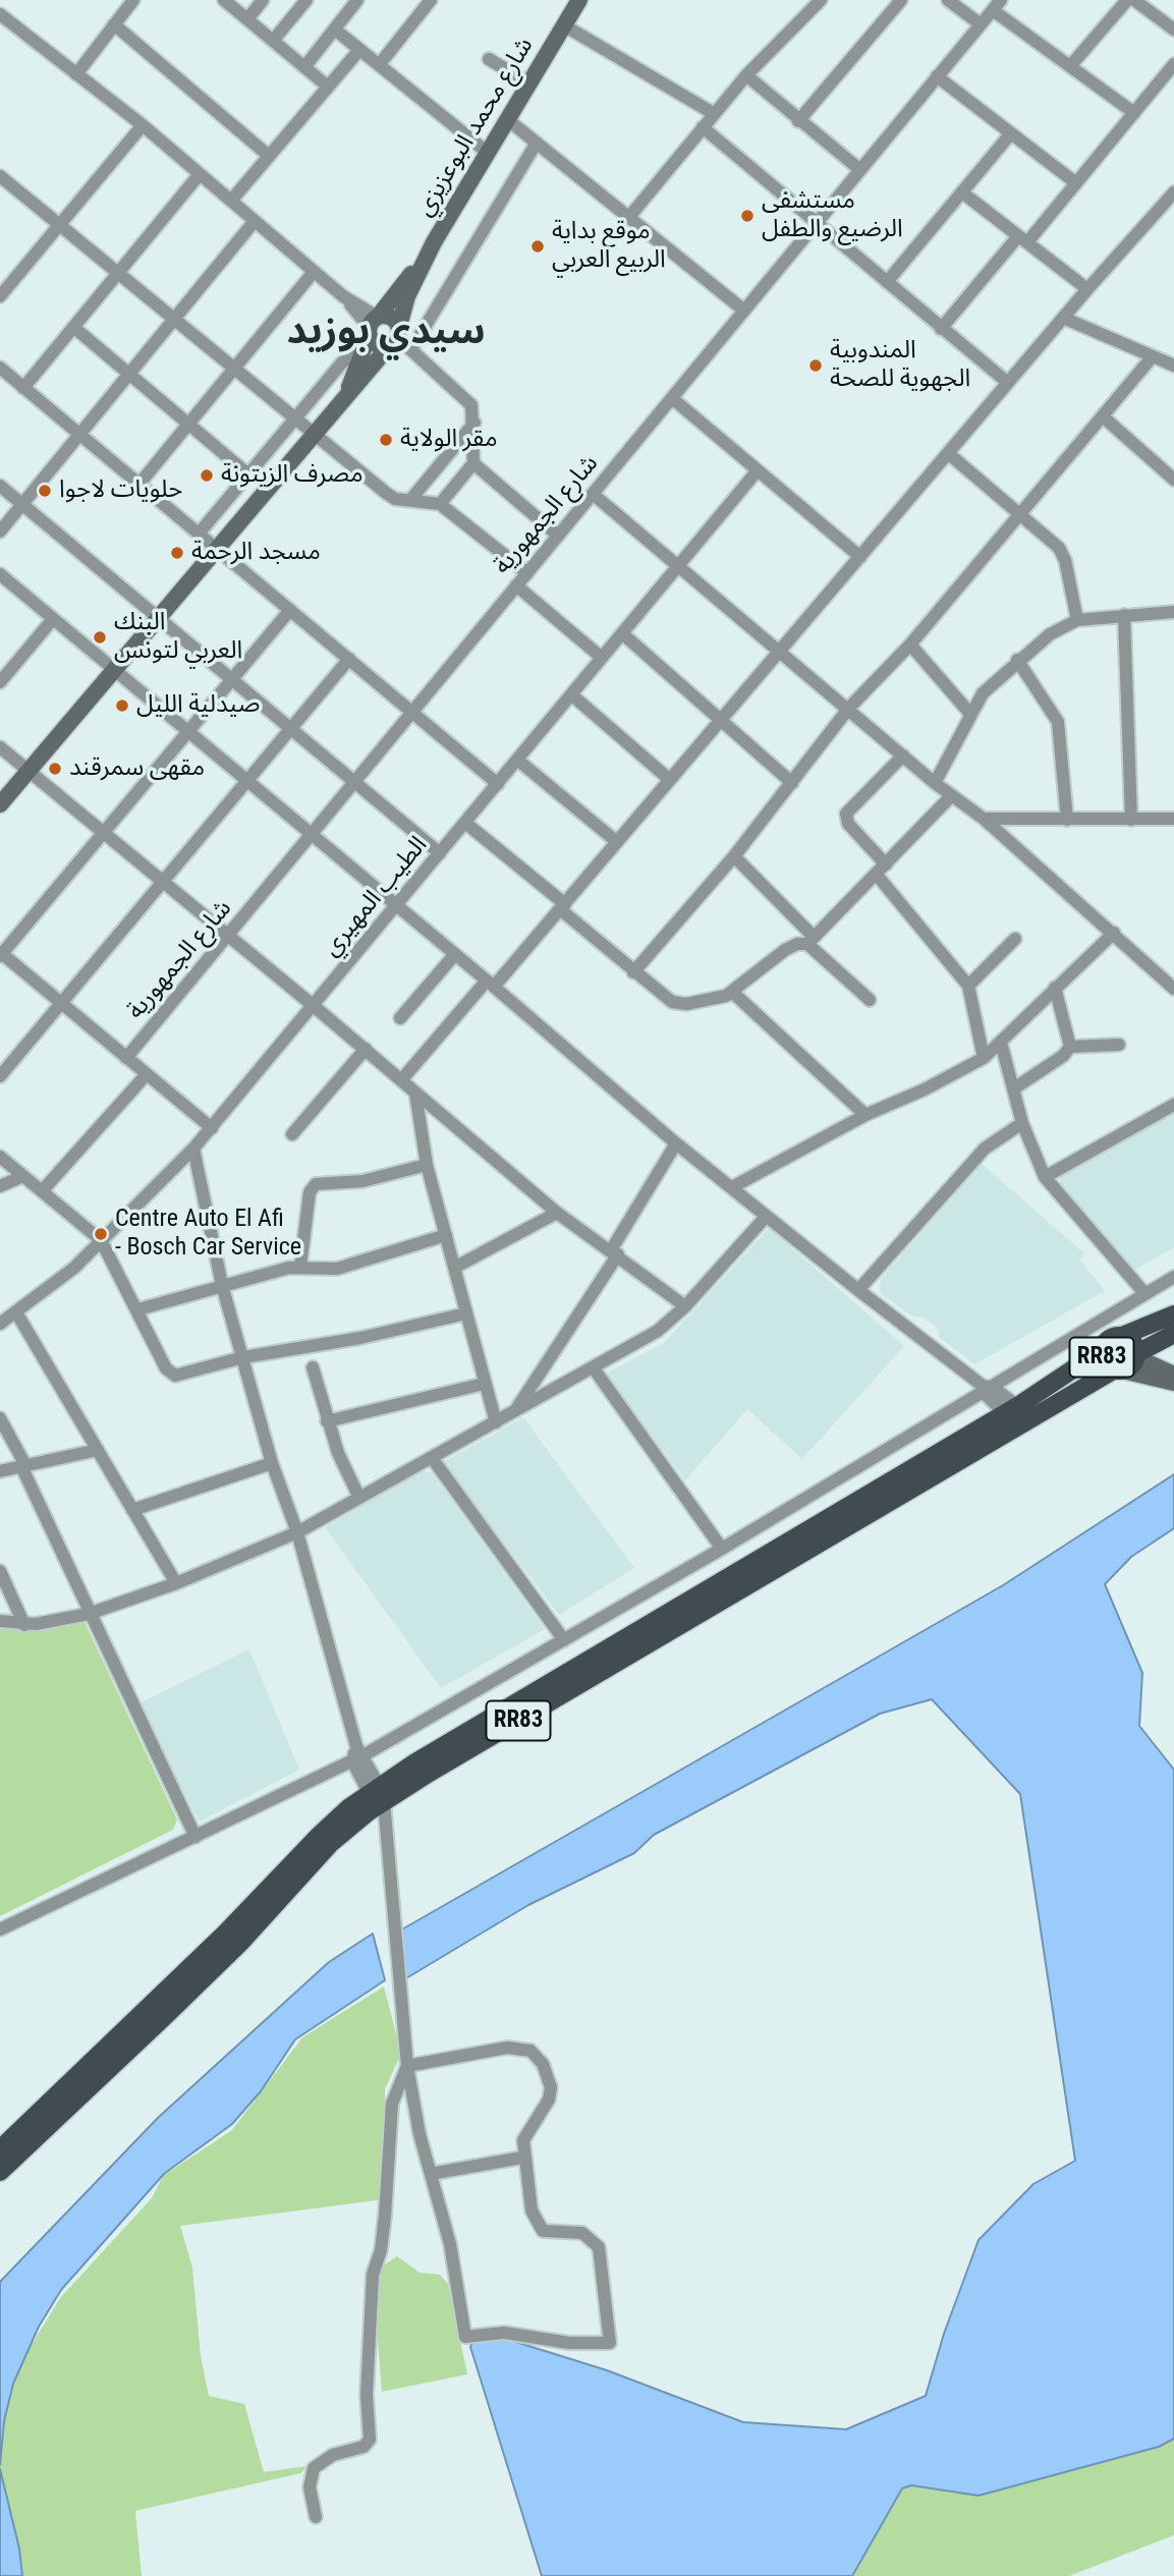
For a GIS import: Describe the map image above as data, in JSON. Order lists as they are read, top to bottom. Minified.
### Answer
{"streets":{"main road":["شارع محمد البوعزيزي","RR83"],"street":["شارع الجمهورية","الطيب المهيري"]},"districts":["سيدي بوزيد"],"places":["مستشفى الرضيع والطفل","موقع بداية الربيع العربي","المندوبية الجهوية للصحة","مقر الولاية","مصرف الزيتونة","حلويات لاجوا","مسجد الرحمة","البنك العربي لتونس","صيدلية الليل","مقهى سمرقند","Centre Auto El Afi - Bosch Car Service"]}
